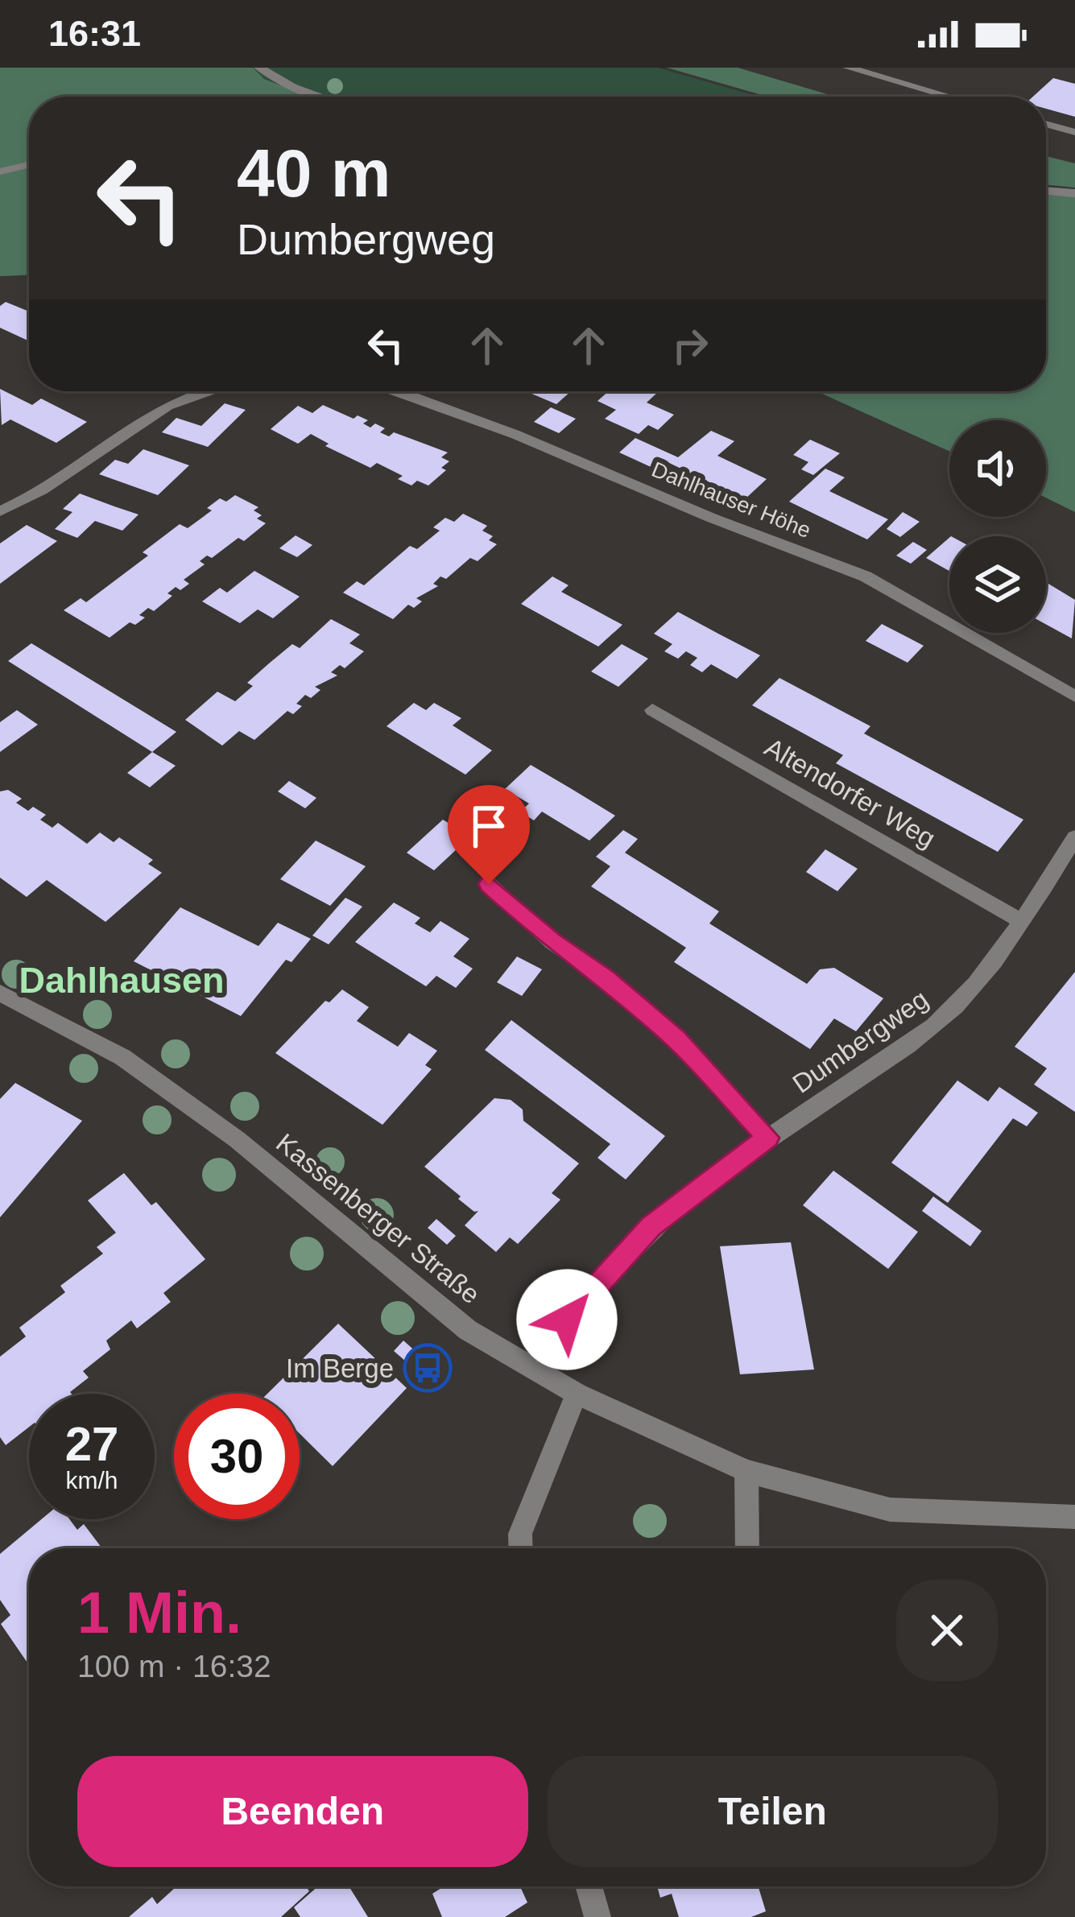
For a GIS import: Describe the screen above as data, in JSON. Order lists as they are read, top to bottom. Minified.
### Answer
{"streets":{"street":["Dahlhauser Höhe","Altendorfer Weg","Dumbergweg","Kassenberger Straße"]},"crossings":[["Altendorfer Weg","Dumbergweg"],["Dumbergweg","Kassenberger Straße"]],"districts":["Dahlhausen"],"places":{"bus stop":["Im Berge"]},"page":{"status":"16:31","turn":["40 m","Dumbergweg"],"speed":"27 km/h","limit":"30","heading":["1 Min.","100 m · 16:32"],"buttons":["Beenden","Teilen"]}}
